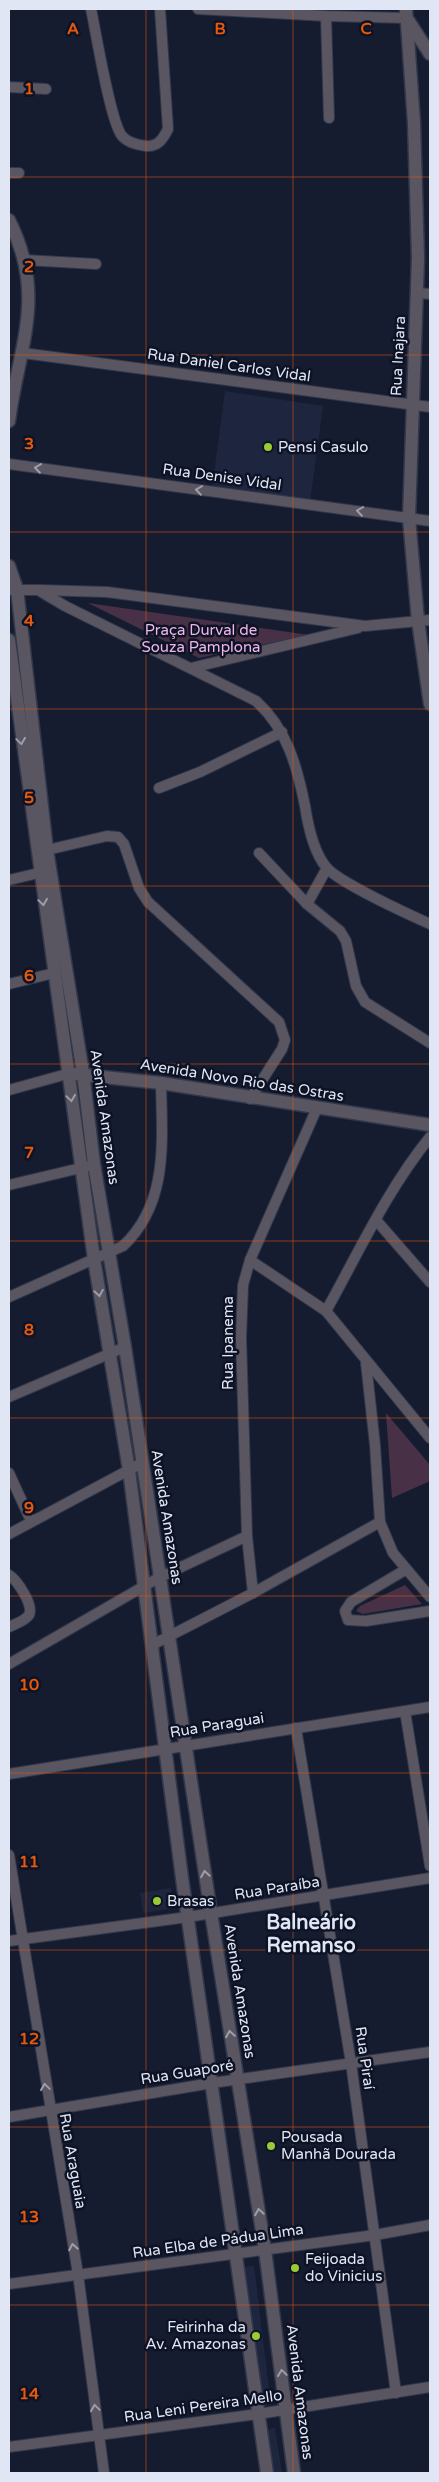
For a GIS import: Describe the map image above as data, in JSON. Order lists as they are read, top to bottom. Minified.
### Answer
{"streets":{"street":["Rua Inajara","Rua Daniel Carlos Vidal","Rua Denise Vidal","Avenida Novo Rio das Ostras","Avenida Amazonas","Rua Ipanema","Rua Paraguai","Rua Paraíba","Rua Piraí","Rua Guaporé","Rua Araguaia","Rua Elba de Pádua Lima","Rua Leni Pereira Mello"]},"crossings":[["Rua Inajara","Rua Daniel Carlos Vidal"],["Rua Inajara","Rua Denise Vidal"],["Avenida Novo Rio das Ostras","Avenida Amazonas"],["Avenida Novo Rio das Ostras","Rua Ipanema"],["Avenida Amazonas","Rua Paraguai"],["Avenida Amazonas","Rua Paraíba"],["Avenida Amazonas","Rua Guaporé"],["Avenida Amazonas","Rua Elba de Pádua Lima"],["Avenida Amazonas","Rua Leni Pereira Mello"],["Rua Paraguai","Rua Piraí"],["Rua Paraíba","Rua Piraí"],["Rua Paraíba","Rua Araguaia"],["Rua Piraí","Rua Guaporé"],["Rua Piraí","Rua Elba de Pádua Lima"],["Rua Piraí","Rua Leni Pereira Mello"],["Rua Guaporé","Rua Araguaia"],["Rua Araguaia","Rua Elba de Pádua Lima"],["Rua Araguaia","Rua Leni Pereira Mello"]],"one_way":["Rua Denise Vidal","Rua Araguaia"],"districts":["Balneário Remanso"],"parks":["Praça Durval de Souza Pamplona"],"places":["Pensi Casulo","Brasas","Pousada Manhã Dourada","Feijoada do Vinicius","Feirinha da Av. Amazonas"],"grid":{"columns":["A","B","C"],"rows":["1","2","3","4","5","6","7","8","9","10","11","12","13","14"]}}
